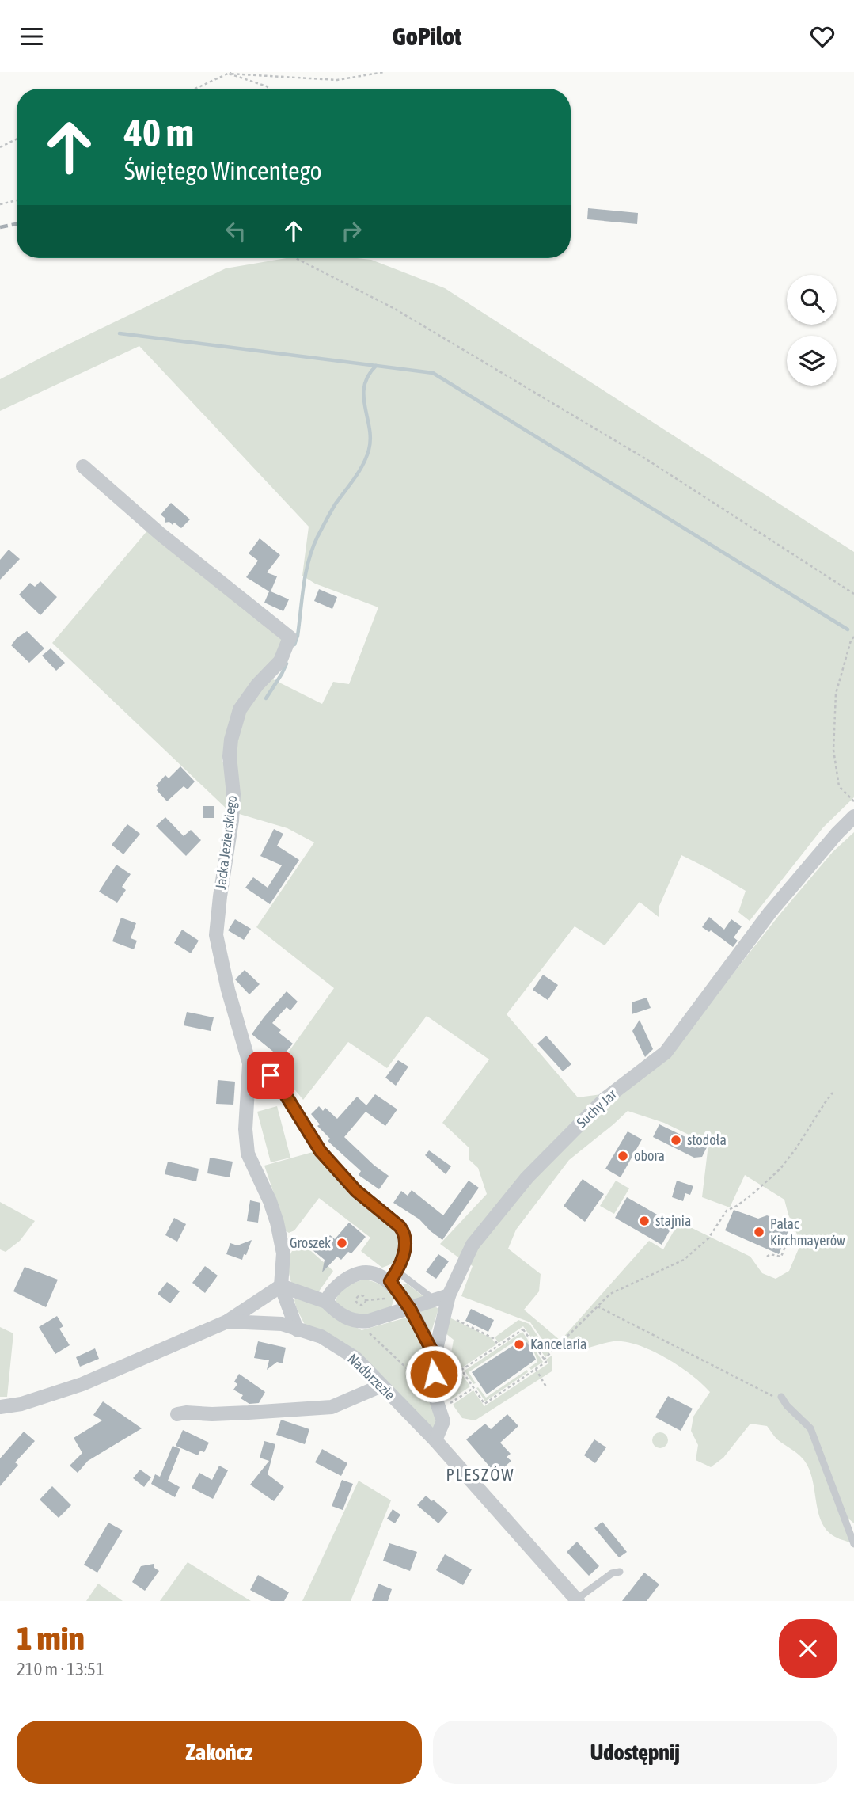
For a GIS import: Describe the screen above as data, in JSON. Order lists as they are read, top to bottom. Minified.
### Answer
{"streets":{"street":["Jacka Jezierskiego","Suchy Jar","Nadbrzezie"]},"crossings":[["Suchy Jar","Nadbrzezie"]],"districts":["PLESZÓW"],"places":["stodoła","obora","stajnia","Pałac Kirchmayerów","Groszek","Kancelaria"],"page":{"header":"GoPilot","turn":["40 m","Świętego Wincentego"],"heading":["1 min","210 m · 13:51"],"buttons":["Zakończ","Udostępnij"]}}
